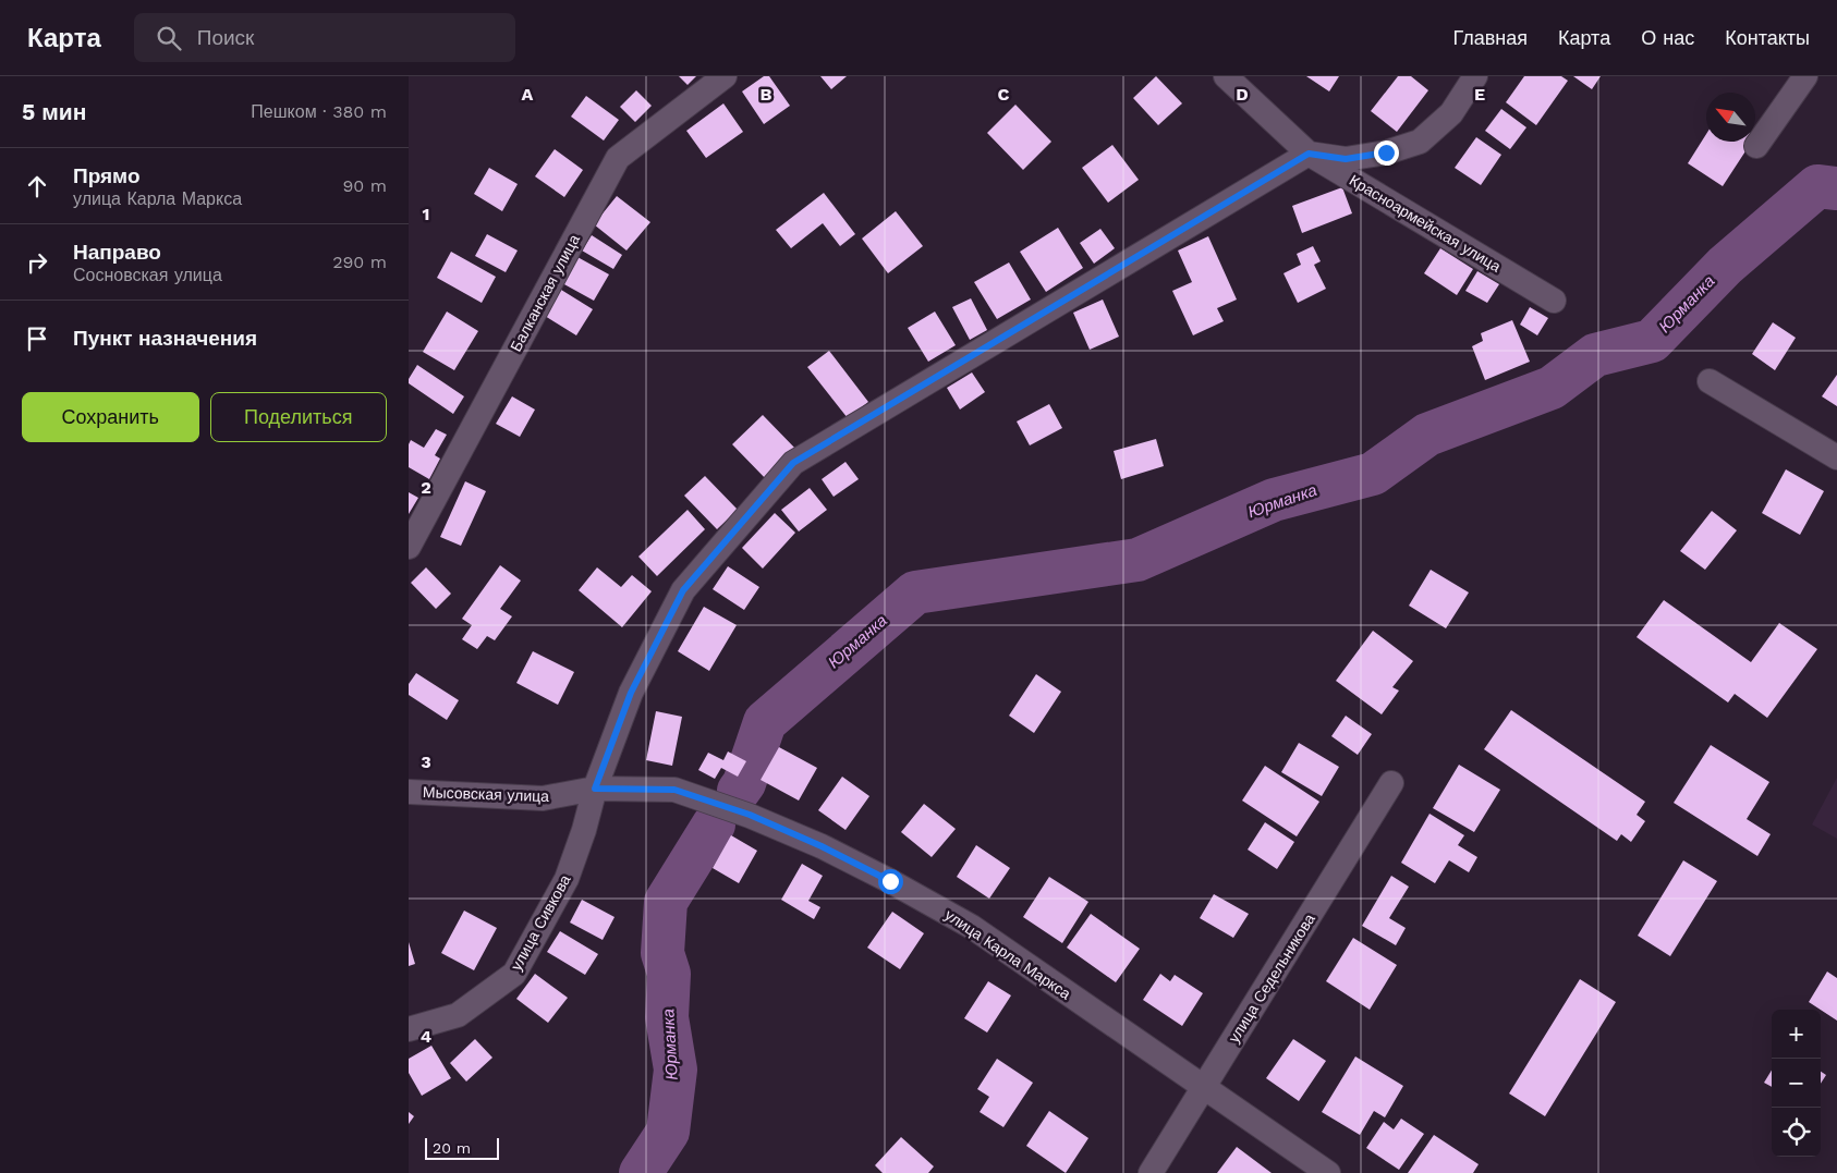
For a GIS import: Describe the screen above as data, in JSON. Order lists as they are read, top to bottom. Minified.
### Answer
{"streets":{"street":["Красноармейская улица","Балканская улица","Мысовская улица","улица Сивкова","улица Карла Маркса","улица Седельникова"]},"crossings":[["Красноармейская улица","улица Сивкова"],["Мысовская улица","улица Сивкова"],["Мысовская улица","улица Карла Маркса"],["улица Сивкова","улица Карла Маркса"],["улица Карла Маркса","улица Седельникова"]],"water":["Юрманка"],"scale_bar":"20 m","north":"top left","page":{"header":"Карта","search":"Поиск","nav":["Главная","Карта","О нас","Контакты"],"heading":["5 мин","Пешком · 380 m"],"list":[["Прямо","улица Карла Маркса","90 m"],["Направо","Сосновская улица","290 m"],"Пункт назначения"],"buttons":["Сохранить","Поделиться"],"map_buttons":["+","−"],"scale":"20 m"},"grid":{"columns":["A","B","C","D","E"],"rows":["1","2","3","4"]}}
